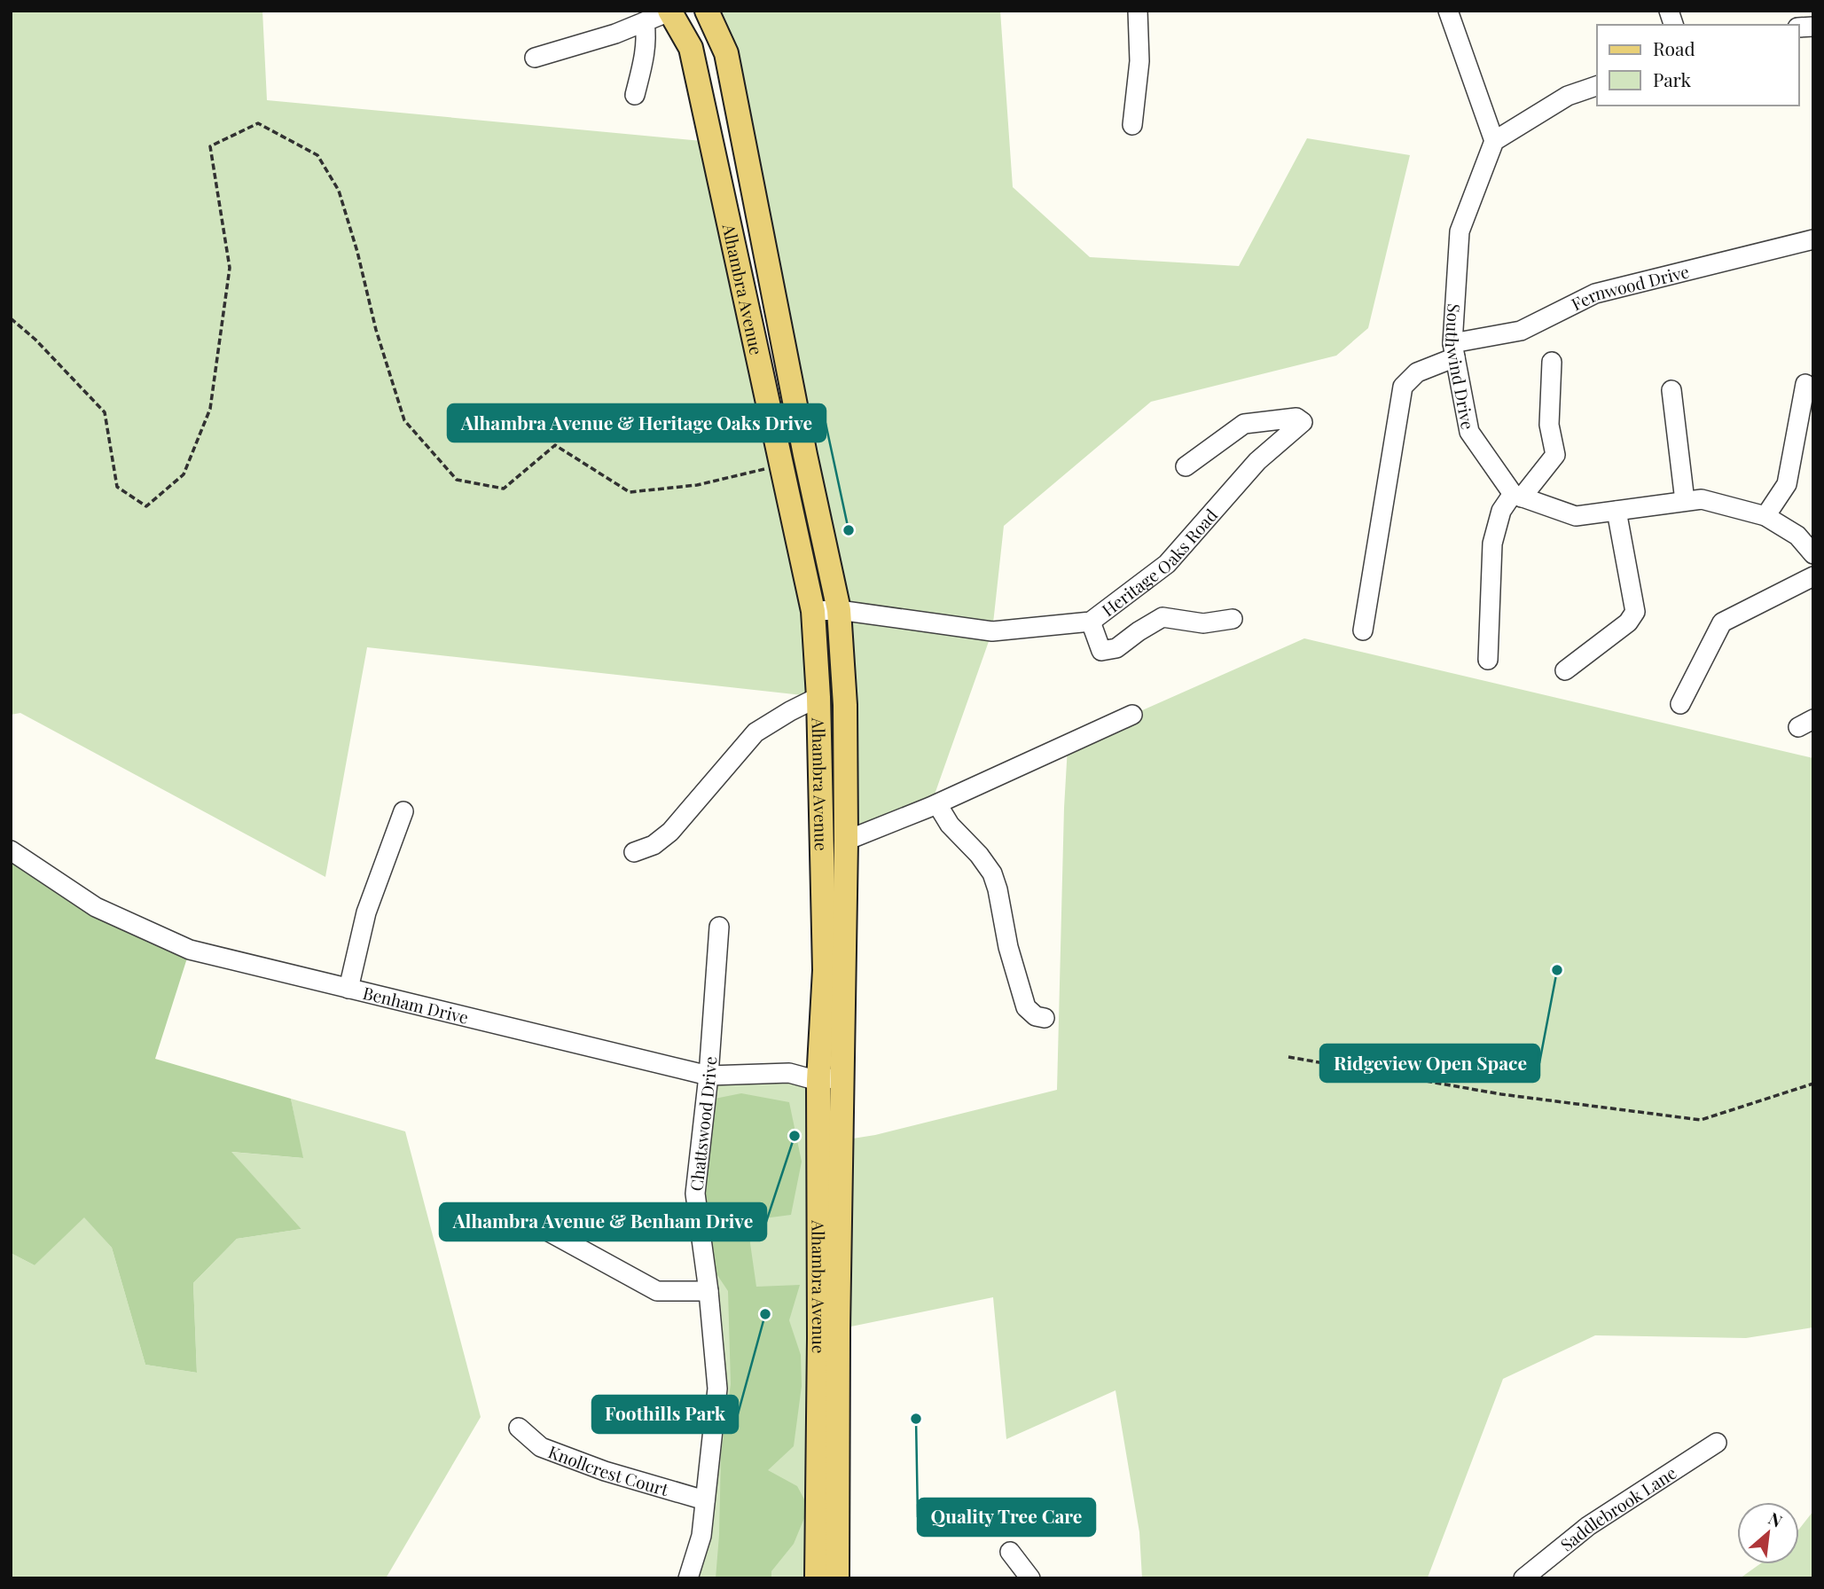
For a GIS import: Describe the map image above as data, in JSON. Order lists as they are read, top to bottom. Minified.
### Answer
{"streets":{"main road":["Alhambra Avenue"],"street":["Fernwood Drive","Southwind Drive","Heritage Oaks Road","Benham Drive","Chattswood Drive","Knollcrest Court","Saddlebrook Lane"]},"crossings":[["Fernwood Drive","Southwind Drive"],["Alhambra Avenue","Heritage Oaks Road"],["Alhambra Avenue","Benham Drive"],["Benham Drive","Chattswood Drive"],["Chattswood Drive","Knollcrest Court"]],"places":["Alhambra Avenue & Heritage Oaks Drive","Ridgeview Open Space","Alhambra Avenue & Benham Drive","Foothills Park","Quality Tree Care"],"legend":["Road","Park"],"north":"top right"}
